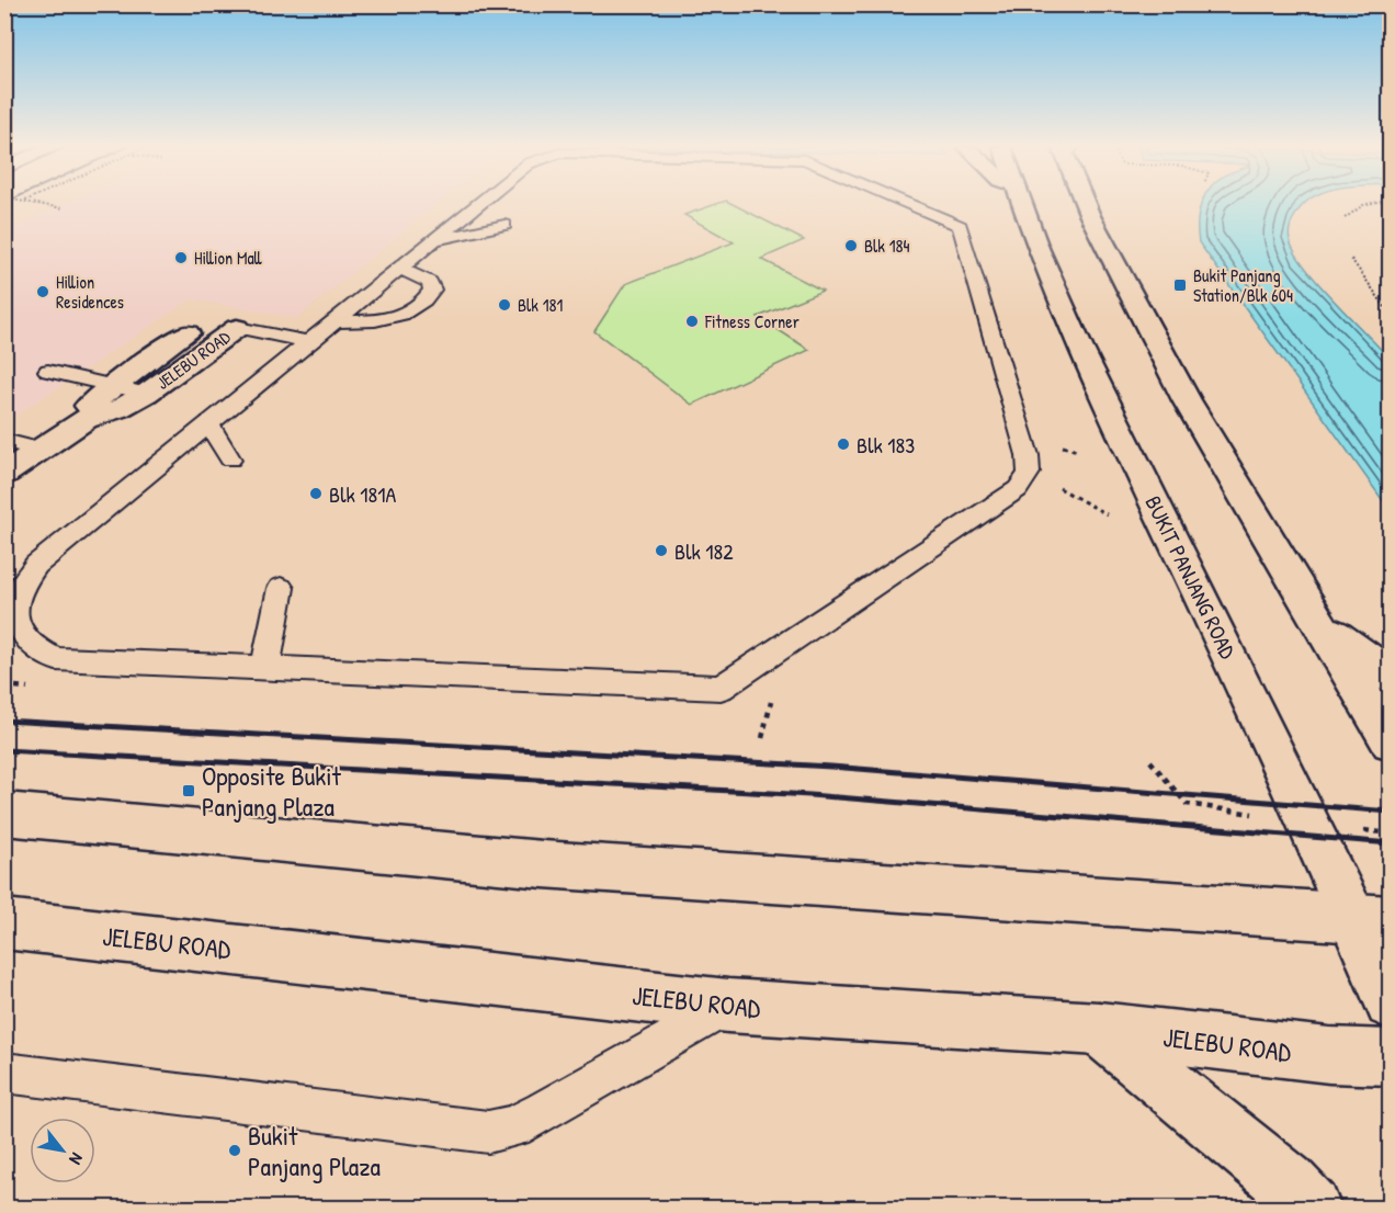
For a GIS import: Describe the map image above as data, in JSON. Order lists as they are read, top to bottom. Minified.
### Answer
{"streets":{"main road":["JELEBU ROAD","BUKIT PANJANG ROAD"]},"places":{"other":["Blk 184","Hillion Mall","Hillion Residences","Blk 181","Fitness Corner","Blk 183","Blk 181A","Blk 182","Bukit Panjang Plaza"],"transit":["Bukit Panjang Station/Blk 604","Opposite Bukit Panjang Plaza"]},"north":"bottom right"}
